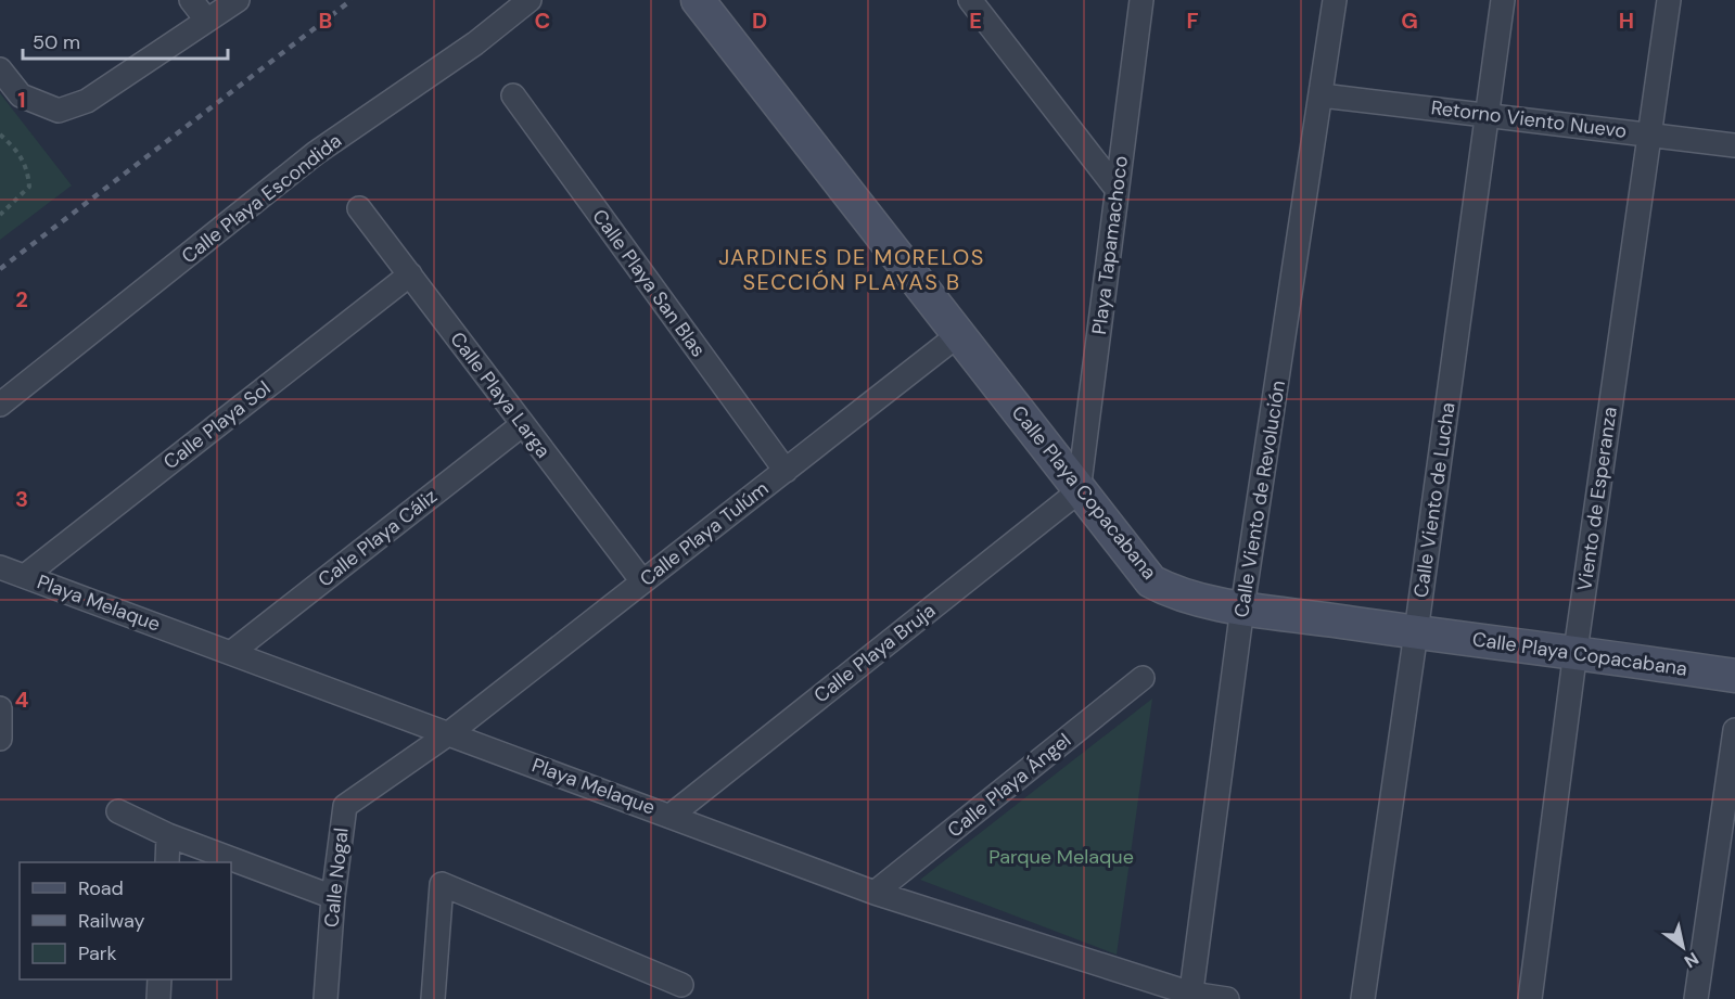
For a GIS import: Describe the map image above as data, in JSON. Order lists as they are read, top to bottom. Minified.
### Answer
{"streets":{"street":["Retorno Viento Nuevo","Calle Playa Escondida","Playa Tapamachoco","Calle Playa San Blas","Calle Playa Larga","Calle Playa Sol","Calle Playa Copacabana","Calle Viento de Revolución","Viento de Esperanza","Calle Viento de Lucha","Calle Playa Tulúm","Calle Playa Cáliz","Playa Melaque","Calle Playa Bruja","Calle Playa Ángel","Calle Nogal"]},"crossings":[["Retorno Viento Nuevo","Calle Viento de Revolución"],["Retorno Viento Nuevo","Viento de Esperanza"],["Retorno Viento Nuevo","Calle Viento de Lucha"],["Playa Tapamachoco","Calle Playa Copacabana"],["Playa Tapamachoco","Calle Playa Bruja"],["Calle Playa San Blas","Calle Playa Tulúm"],["Calle Playa Larga","Calle Playa Sol"],["Calle Playa Larga","Calle Playa Tulúm"],["Calle Playa Larga","Calle Playa Cáliz"],["Calle Playa Sol","Playa Melaque"],["Calle Playa Copacabana","Calle Viento de Revolución"],["Calle Playa Copacabana","Viento de Esperanza"],["Calle Playa Copacabana","Calle Viento de Lucha"],["Calle Playa Copacabana","Calle Playa Tulúm"],["Calle Playa Copacabana","Calle Playa Bruja"],["Calle Viento de Revolución","Playa Melaque"],["Calle Playa Tulúm","Playa Melaque"],["Calle Playa Tulúm","Calle Nogal"],["Calle Playa Cáliz","Playa Melaque"],["Playa Melaque","Calle Playa Bruja"],["Playa Melaque","Calle Playa Ángel"],["Playa Melaque","Calle Nogal"]],"districts":["JARDINES DE MORELOS SECCIÓN PLAYAS B"],"parks":["Parque Melaque"],"legend":["Road","Railway","Park"],"scale_bar":"50 m","north":"bottom right","grid":{"columns":["B","C","D","E","F","G","H"],"rows":["1","2","3","4"]}}
